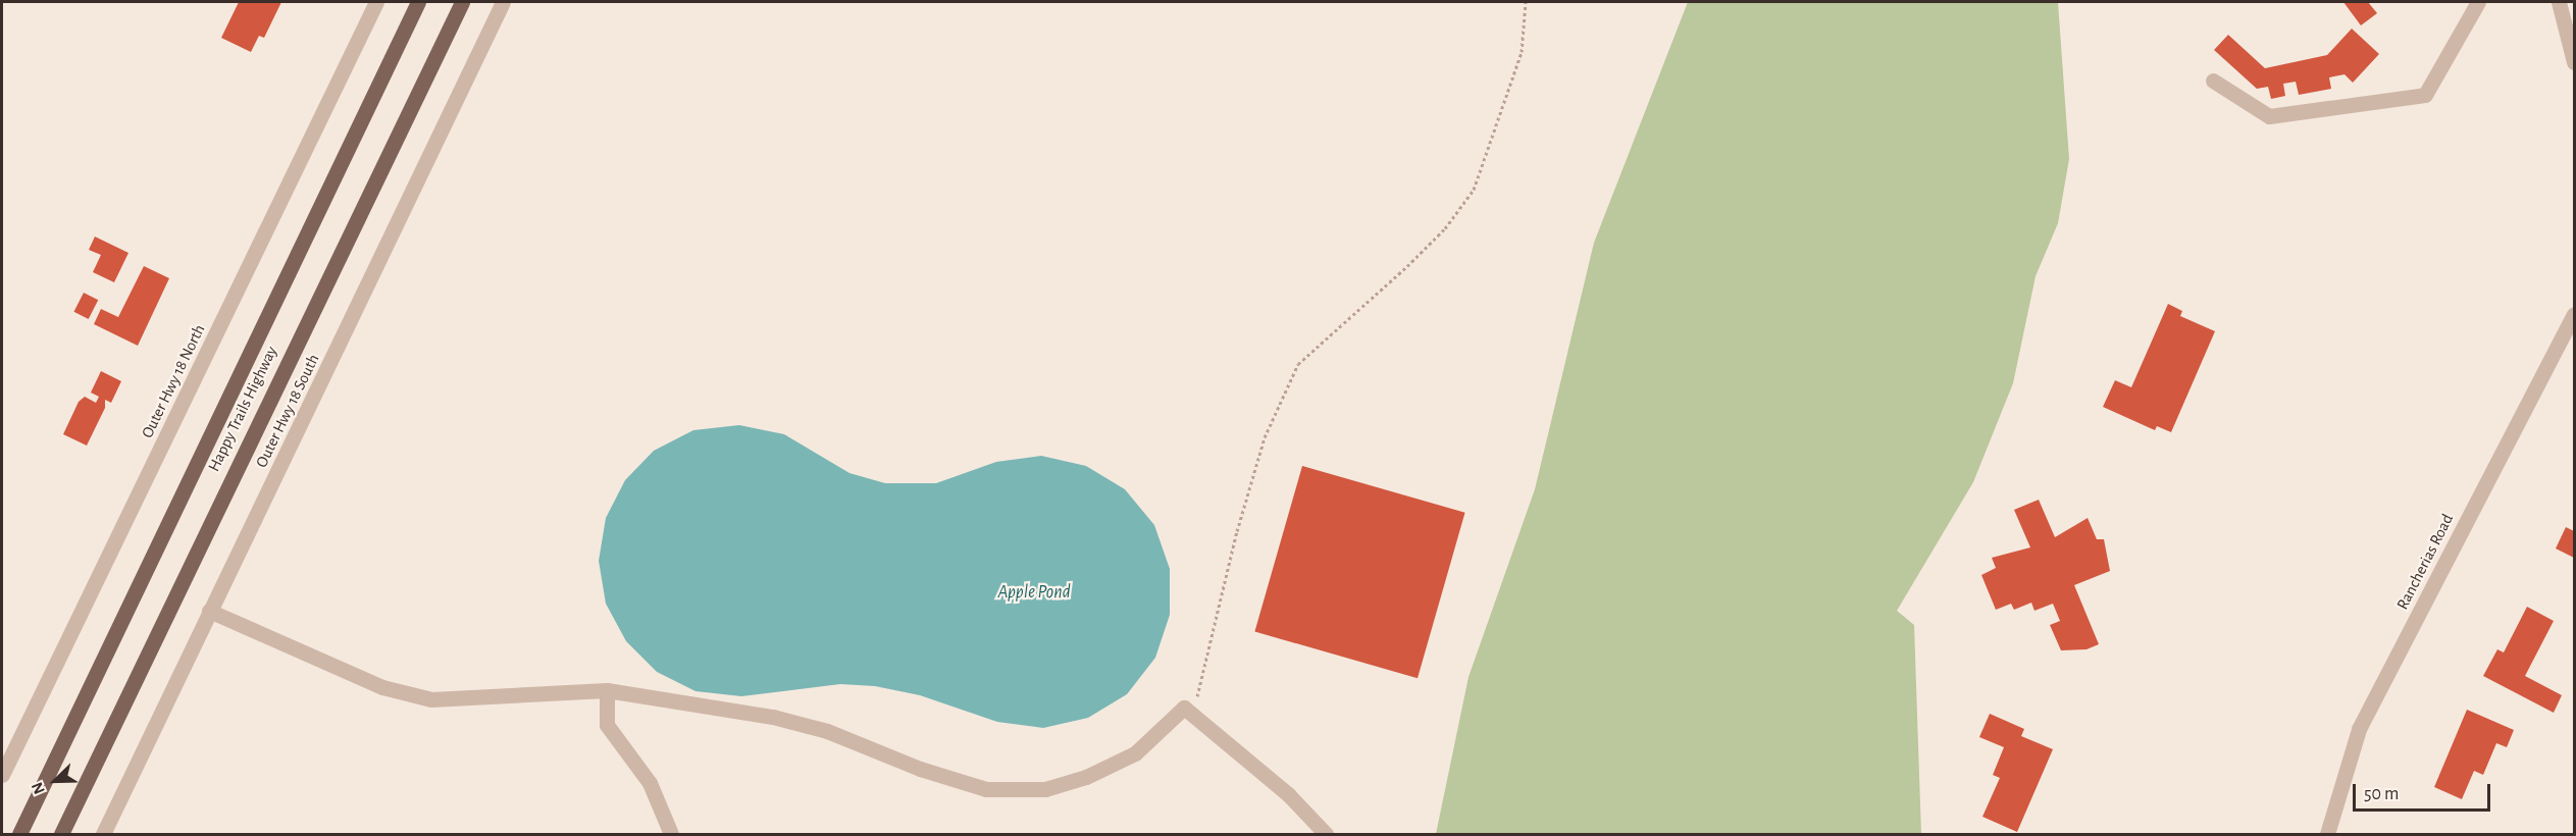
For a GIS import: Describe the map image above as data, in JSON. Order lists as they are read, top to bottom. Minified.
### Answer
{"streets":{"main road":["Happy Trails Highway"],"street":["Outer Hwy 18 North","Outer Hwy 18 South","Rancherias Road"]},"water":["Apple Pond"],"scale_bar":"50 m","north":"bottom left"}
